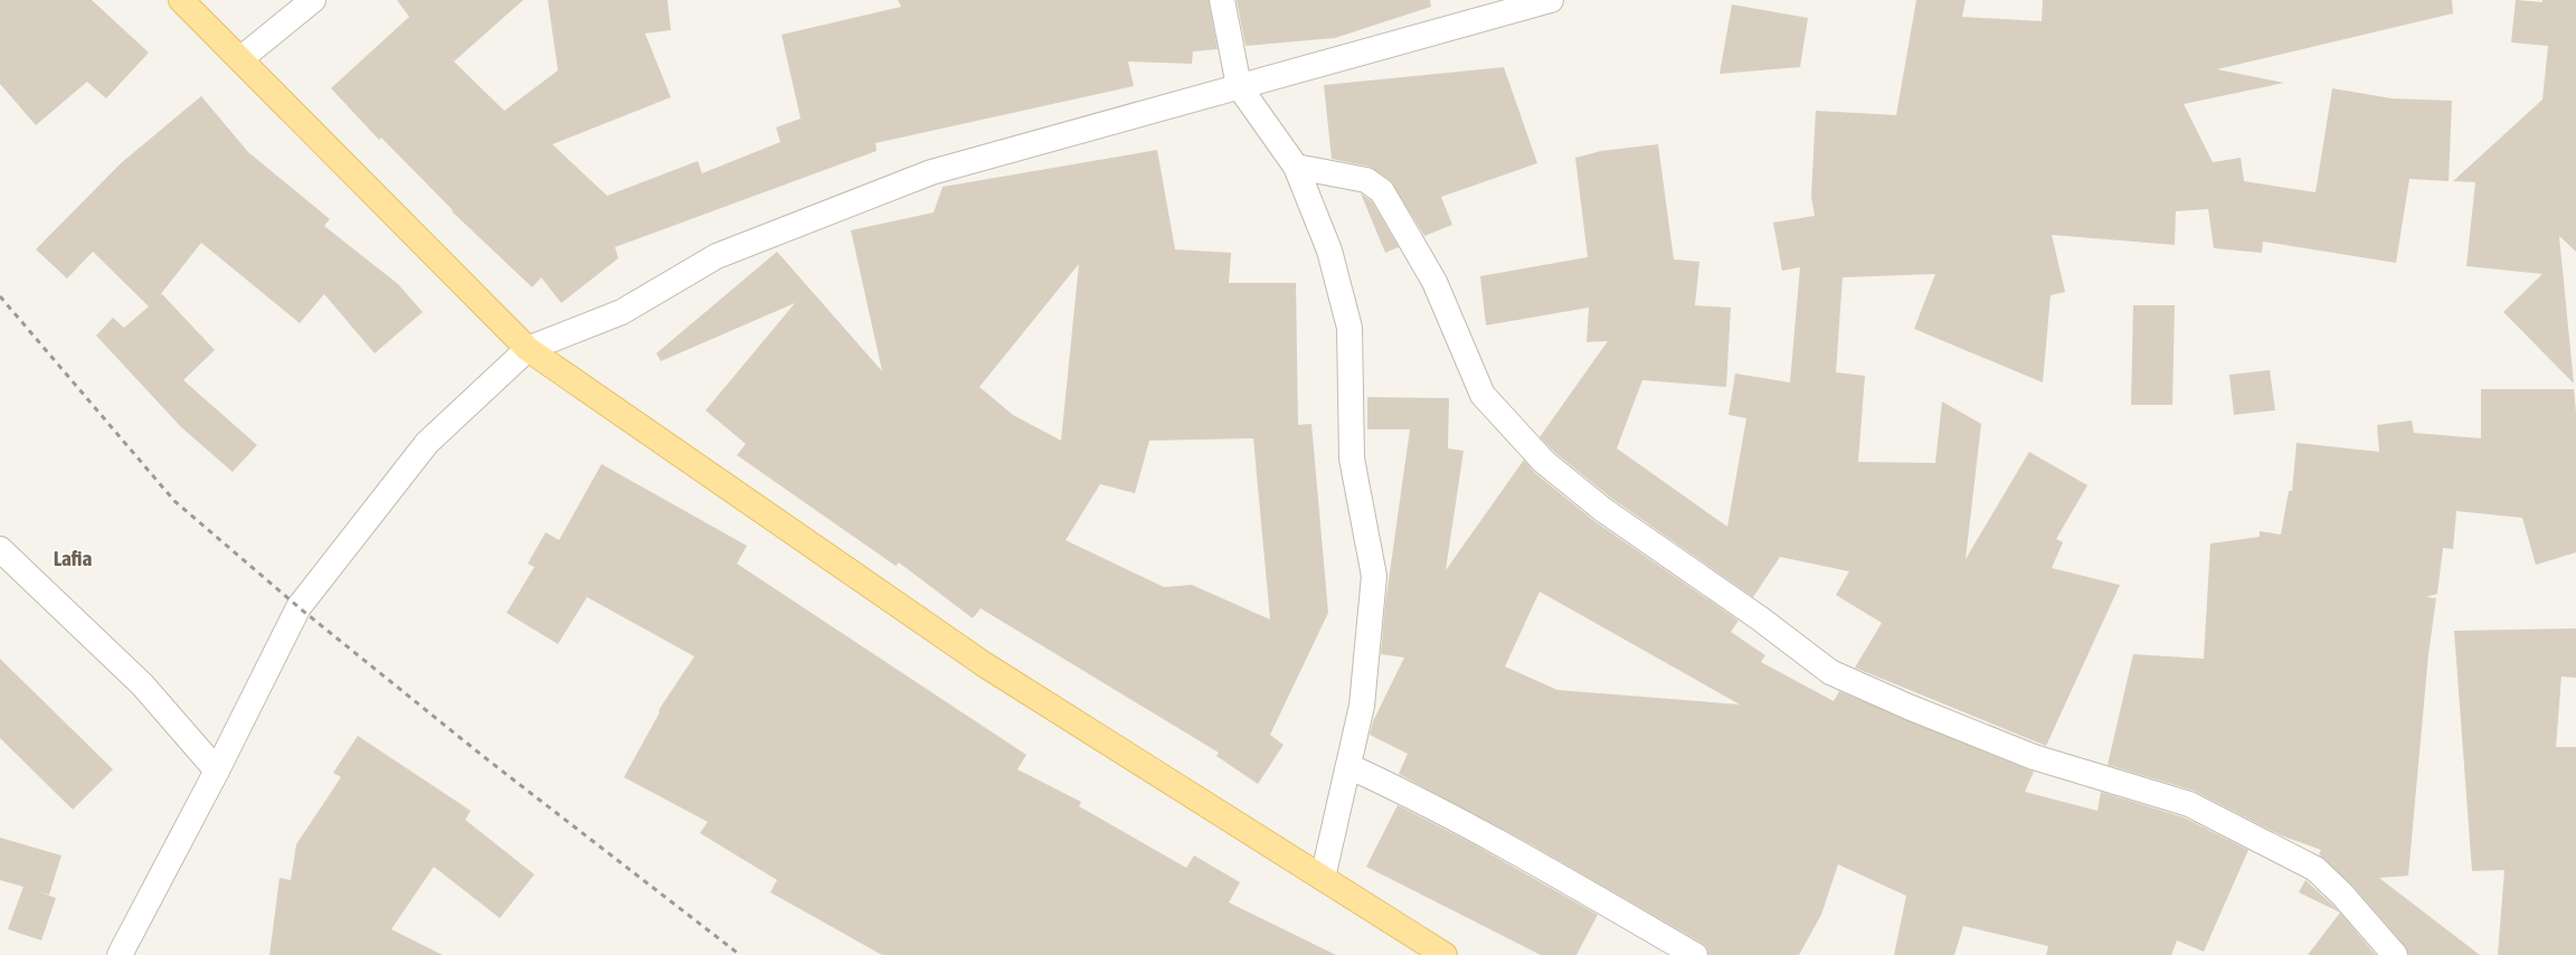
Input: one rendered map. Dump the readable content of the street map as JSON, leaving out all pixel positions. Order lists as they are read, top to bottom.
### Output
{
  "districts": ["Lafia"]
}
